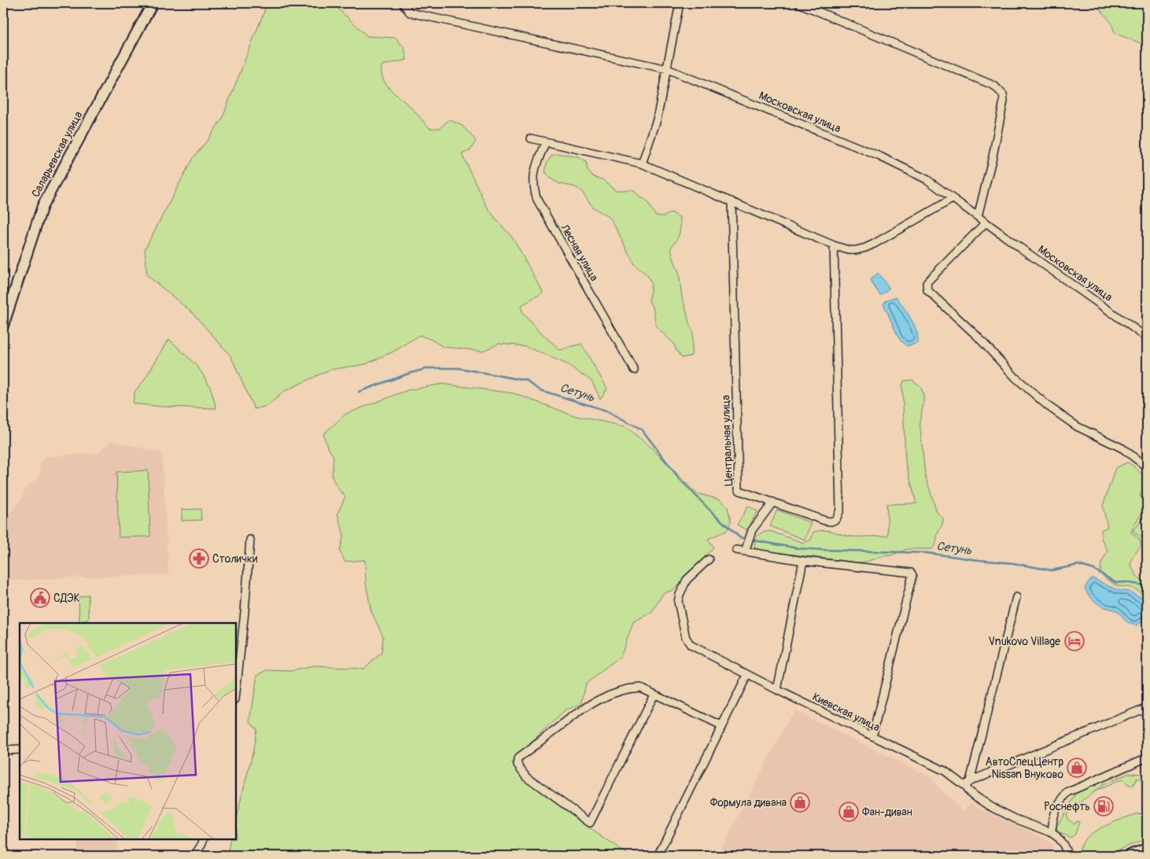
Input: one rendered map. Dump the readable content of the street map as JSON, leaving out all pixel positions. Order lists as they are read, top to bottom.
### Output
{
  "streets": {
    "street": [
      "Московская улица",
      "Саларьевская улица",
      "Лесная улица",
      "Центральная улица",
      "Киевская улица"
    ]
  },
  "water": ["Сетунь"],
  "places": {
    "pharmacy": ["Столички"],
    "public building": ["СДЭК"],
    "hotel": ["Vnukovo Village"],
    "shop": ["АвтоСпецЦентр Nissan Внуково", "Формула дивана", "Фан-диван"],
    "fuel station": ["Роснефть"]
  }
}
